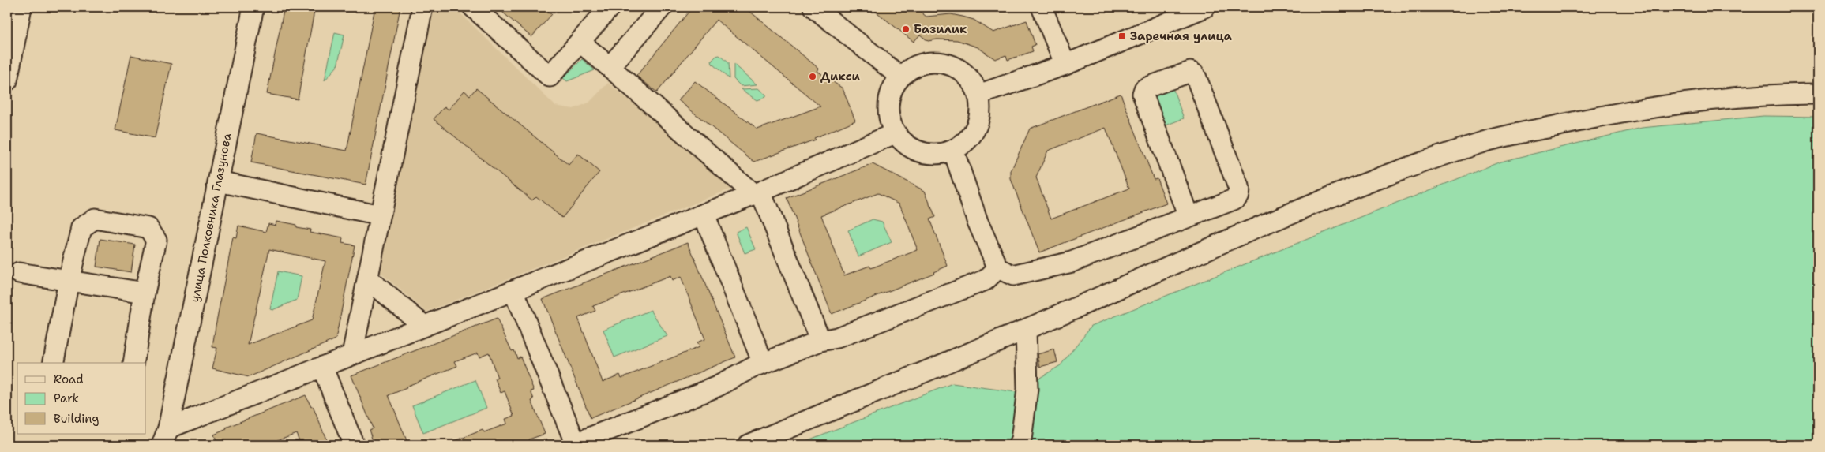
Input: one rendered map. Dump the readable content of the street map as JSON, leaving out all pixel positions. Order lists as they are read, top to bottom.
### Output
{
  "streets": {
    "street": ["улица Полковника Глазунова"]
  },
  "places": {
    "other": ["Базилик", "Дикси"],
    "transit": ["Заречная улица"]
  },
  "legend": ["Road", "Park", "Building"]
}
